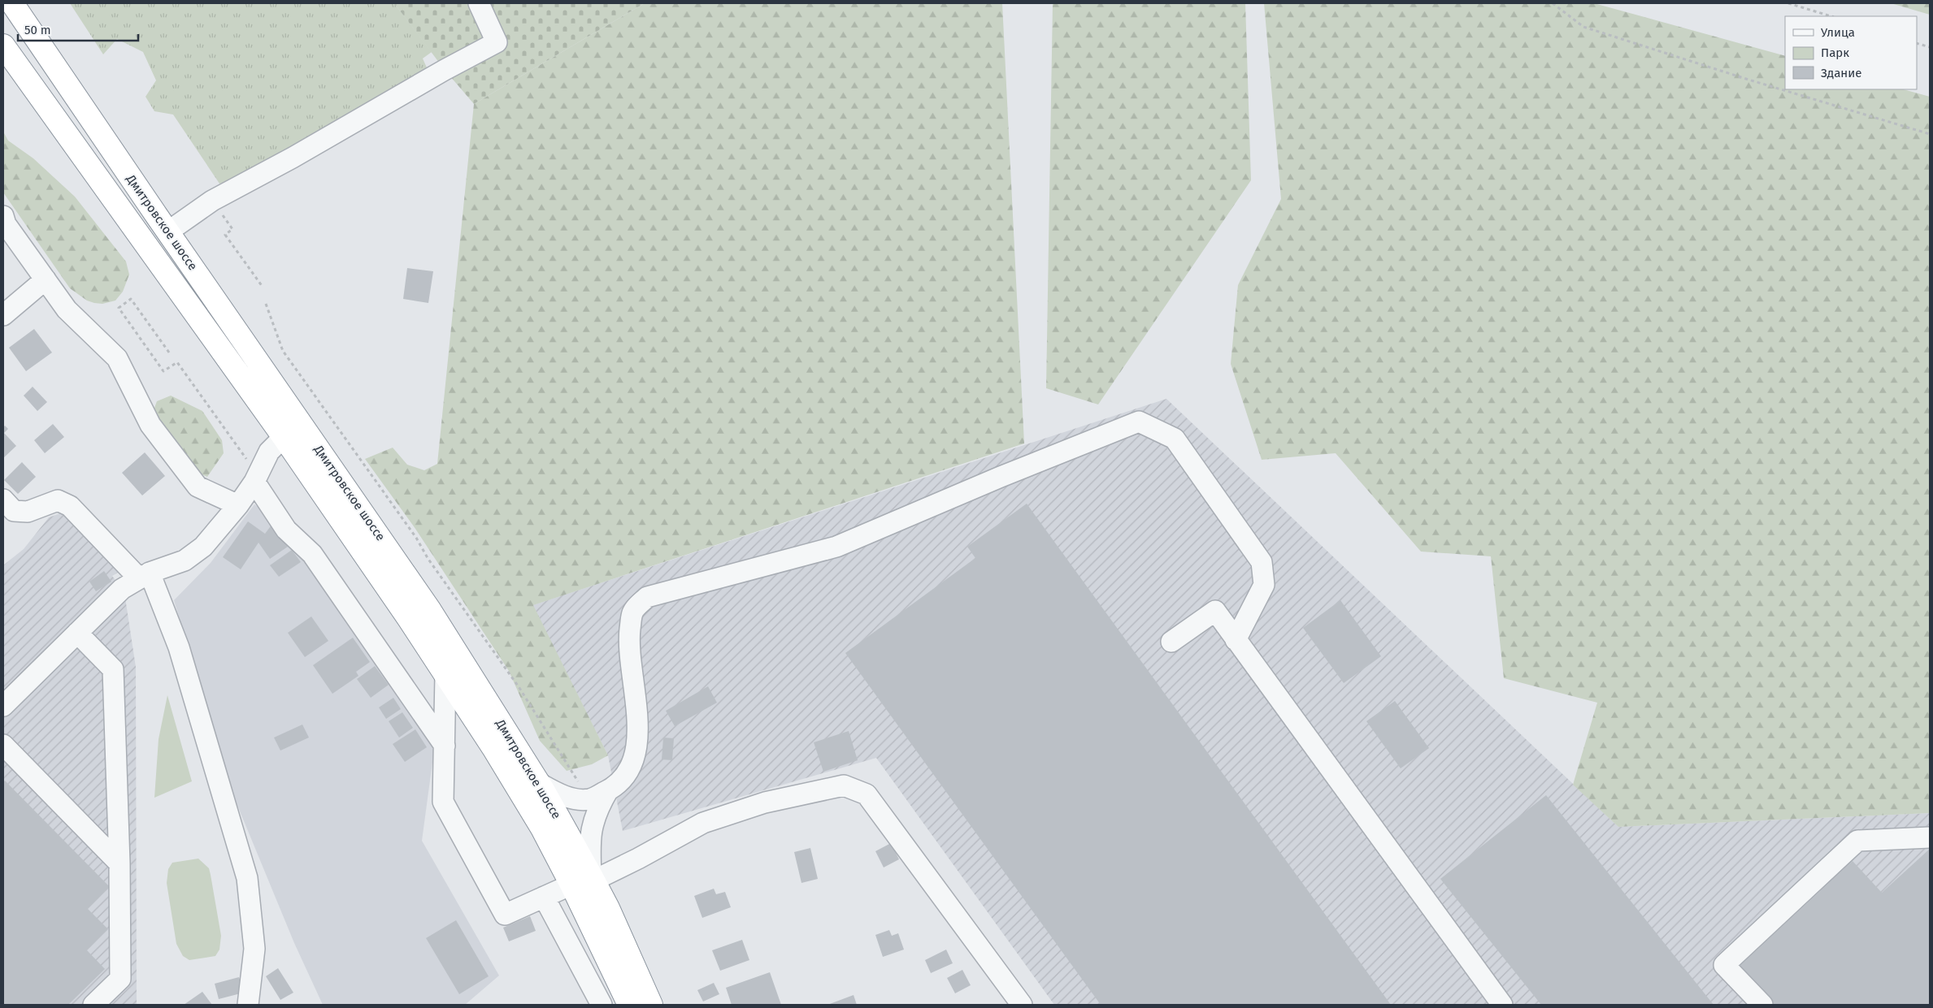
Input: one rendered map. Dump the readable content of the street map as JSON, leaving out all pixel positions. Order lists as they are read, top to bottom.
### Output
{
  "streets": {
    "highway": ["Дмитровское шоссе"]
  },
  "legend": ["Улица", "Парк", "Здание"],
  "scale_bar": "50 m"
}
